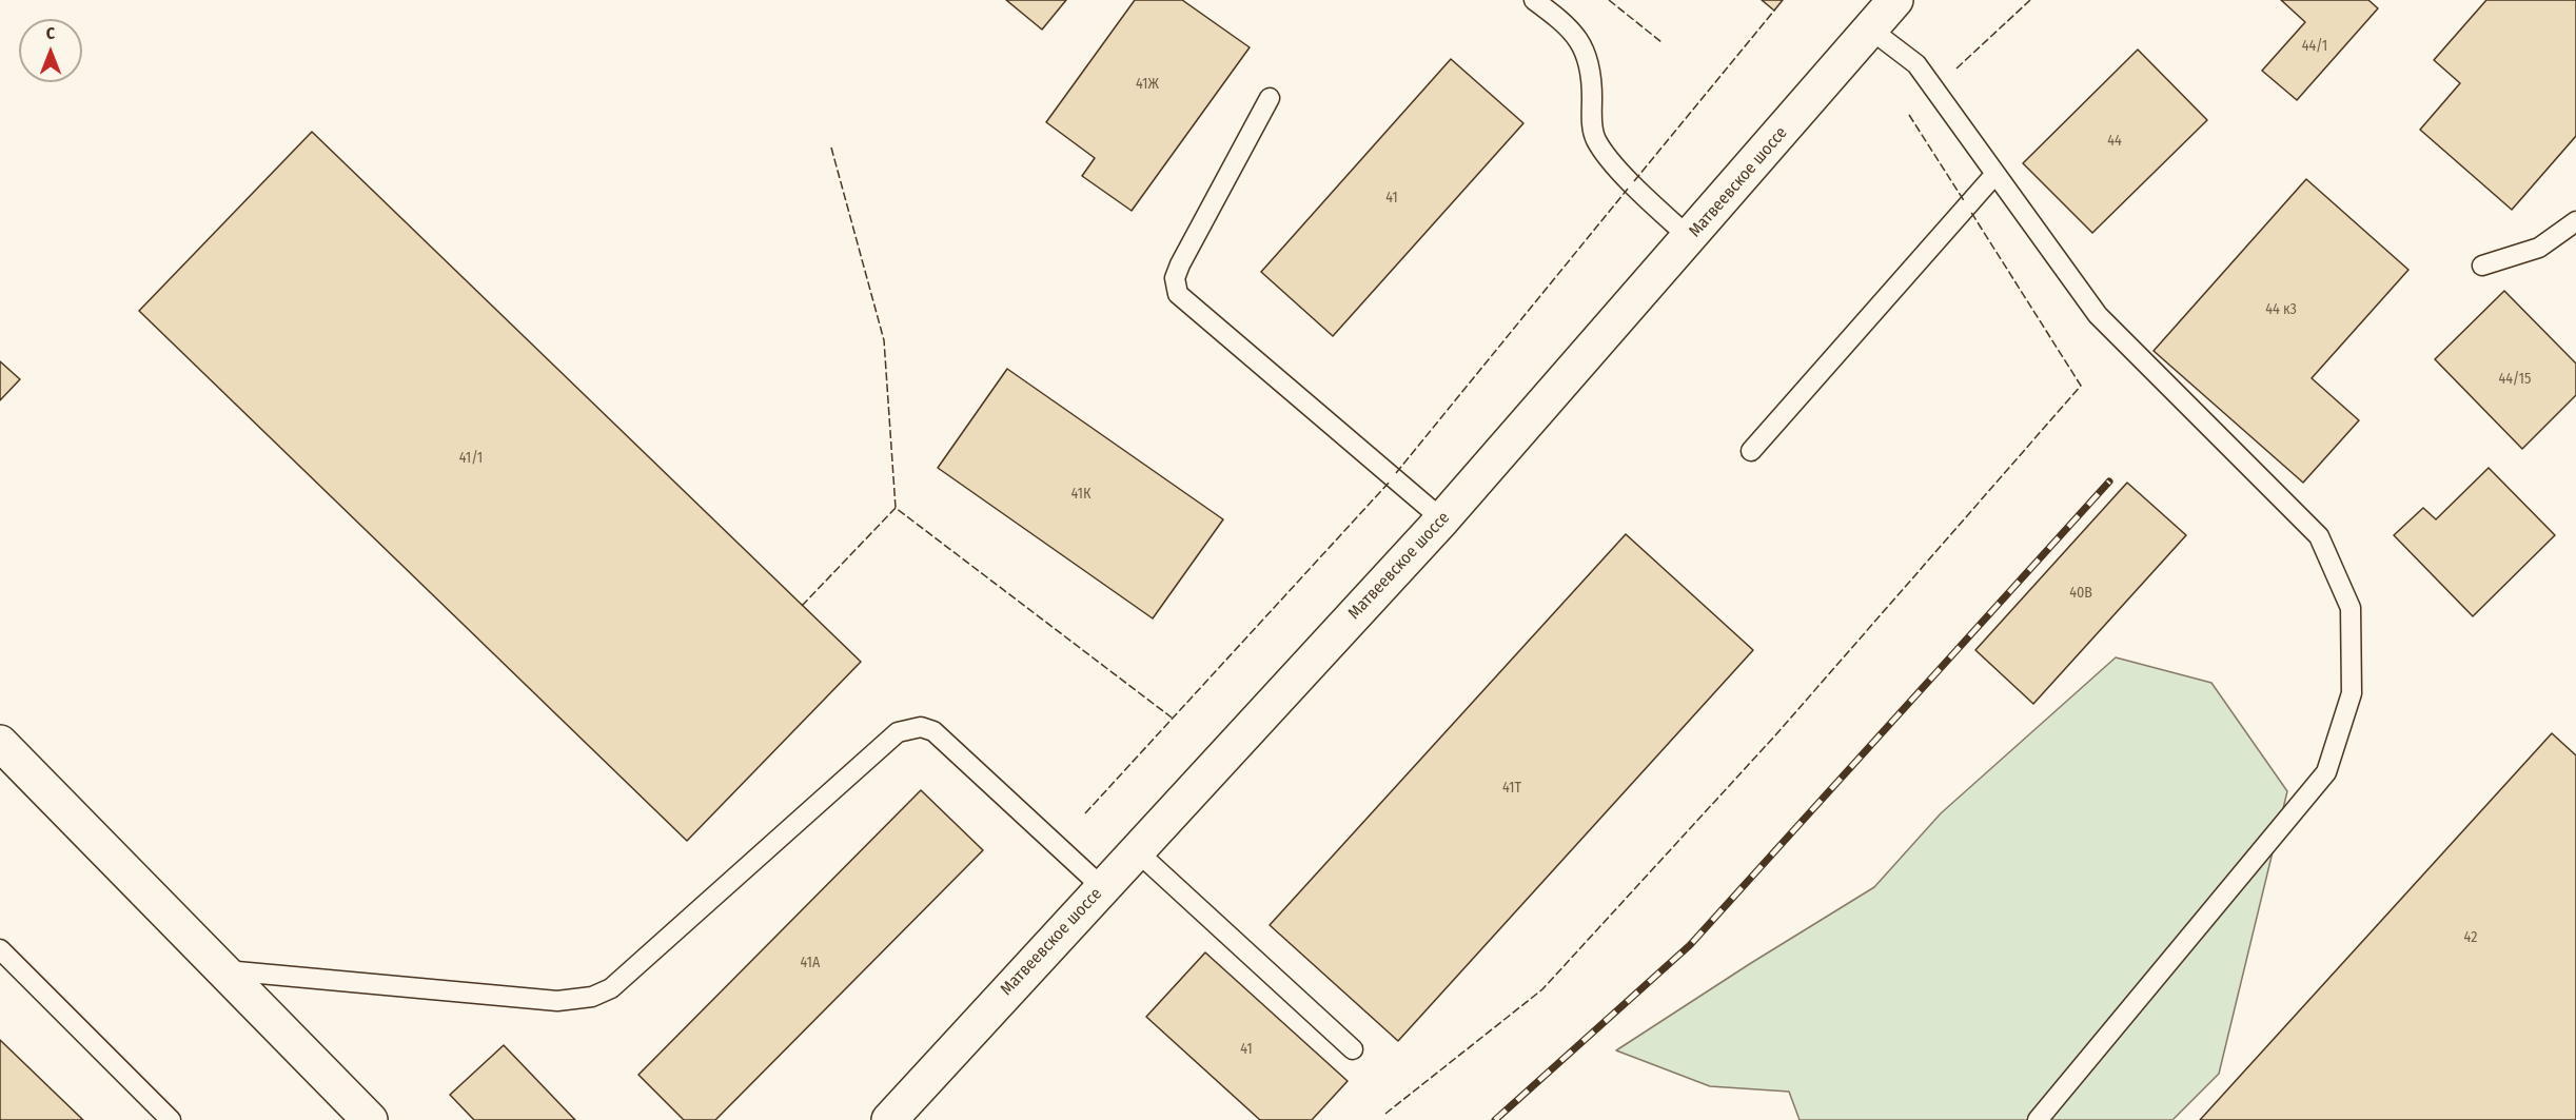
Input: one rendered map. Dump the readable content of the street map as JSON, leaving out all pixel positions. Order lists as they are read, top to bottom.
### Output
{
  "streets": {
    "main road": ["Матвеевское шоссе"]
  },
  "house_numbers": [
    "44/1",
    "41Ж",
    "44",
    "41",
    "44 к3",
    "44/15",
    "41/1",
    "41К",
    "40В",
    "41Т",
    "42",
    "41А",
    "41"
  ],
  "north": "top"
}
